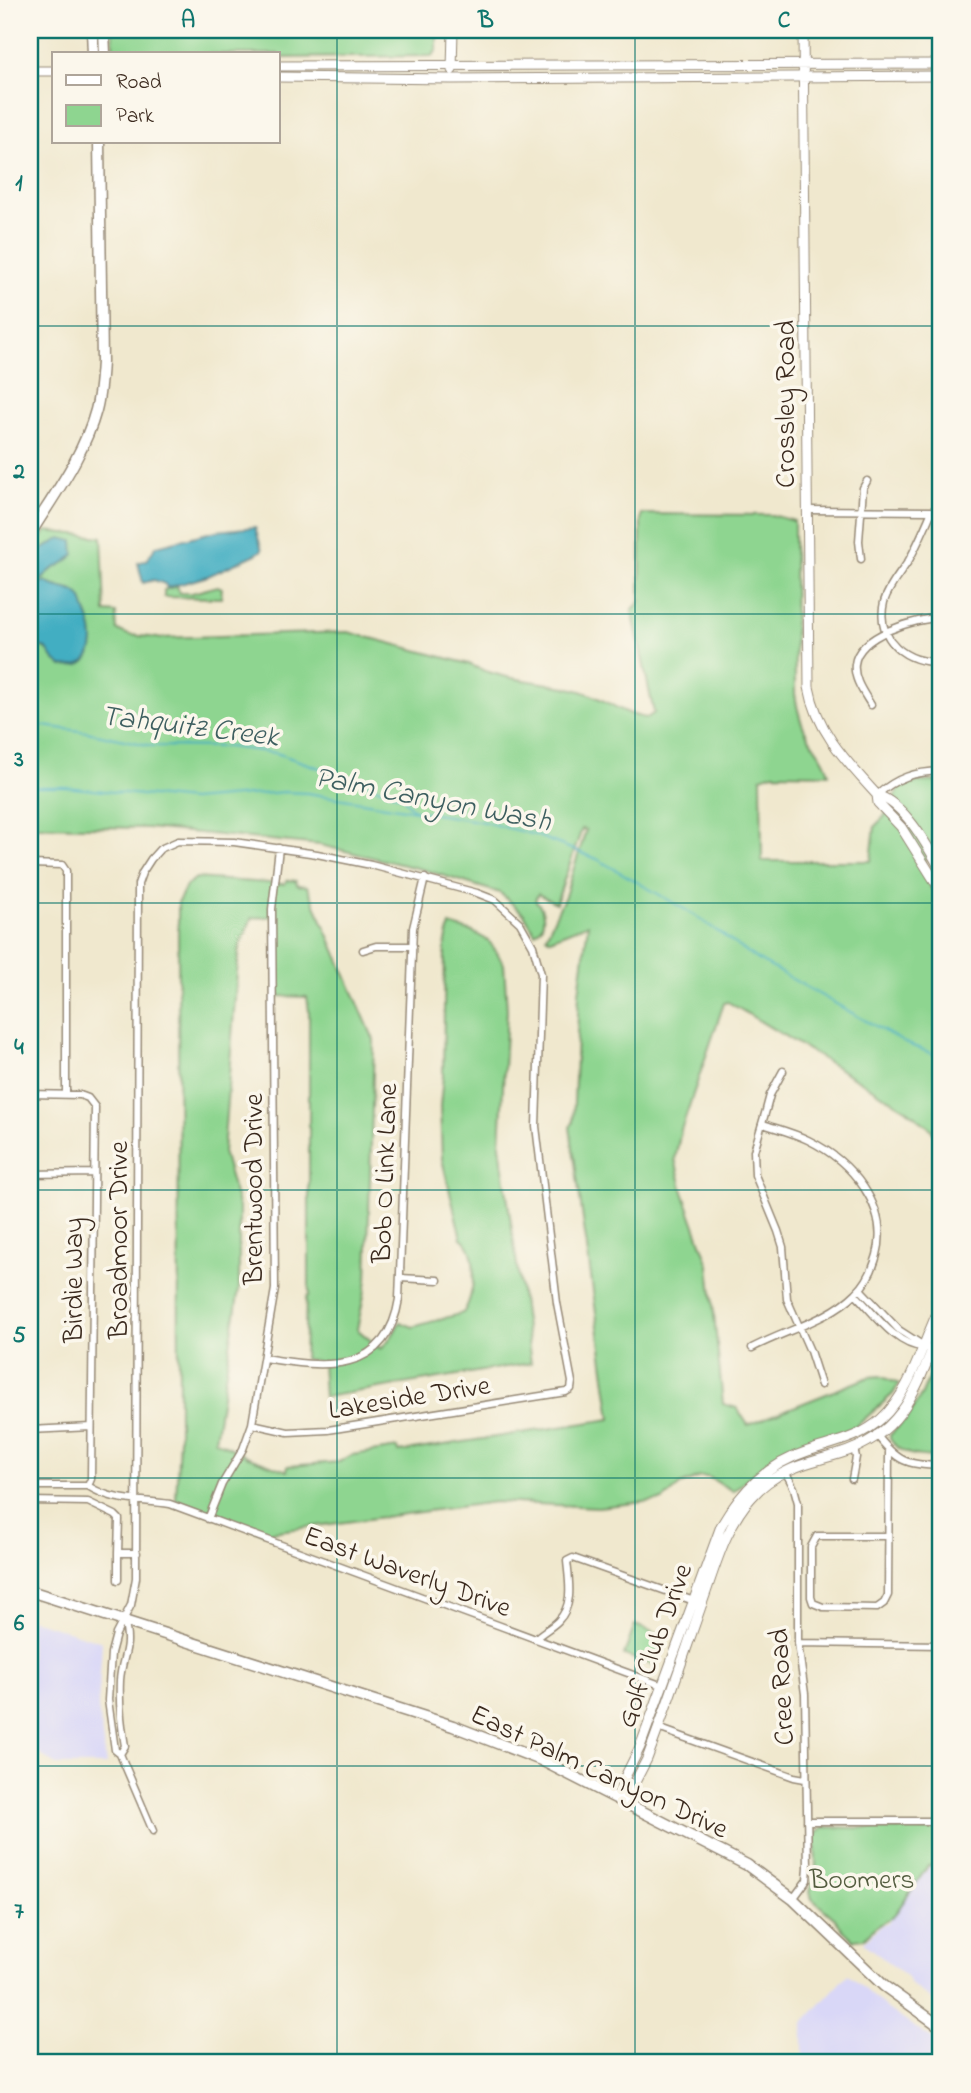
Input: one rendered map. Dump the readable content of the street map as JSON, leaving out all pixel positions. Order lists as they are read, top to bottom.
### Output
{
  "streets": {
    "main road": ["East Palm Canyon Drive"],
    "street": [
      "Crossley Road",
      "Bob O Link Lane",
      "Brentwood Drive",
      "Broadmoor Drive",
      "Birdie Way",
      "Lakeside Drive",
      "East Waverly Drive",
      "Golf Club Drive",
      "Cree Road"
    ]
  },
  "crossings": [
    ["Bob O Link Lane", "Brentwood Drive"],
    ["Bob O Link Lane", "Lakeside Drive"],
    ["Brentwood Drive", "Broadmoor Drive"],
    ["Brentwood Drive", "Lakeside Drive"],
    ["Brentwood Drive", "East Waverly Drive"],
    ["Broadmoor Drive", "East Waverly Drive"],
    ["Broadmoor Drive", "East Palm Canyon Drive"],
    ["Birdie Way", "East Waverly Drive"],
    ["East Waverly Drive", "Golf Club Drive"],
    ["Golf Club Drive", "Cree Road"],
    ["Golf Club Drive", "East Palm Canyon Drive"],
    ["Cree Road", "East Palm Canyon Drive"]
  ],
  "water": ["Tahquitz Creek", "Palm Canyon Wash"],
  "parks": ["Boomers"],
  "legend": ["Road", "Park"],
  "grid": {
    "columns": ["A", "B", "C"],
    "rows": [
      "1",
      "2",
      "3",
      "4",
      "5",
      "6",
      "7"
    ]
  }
}
